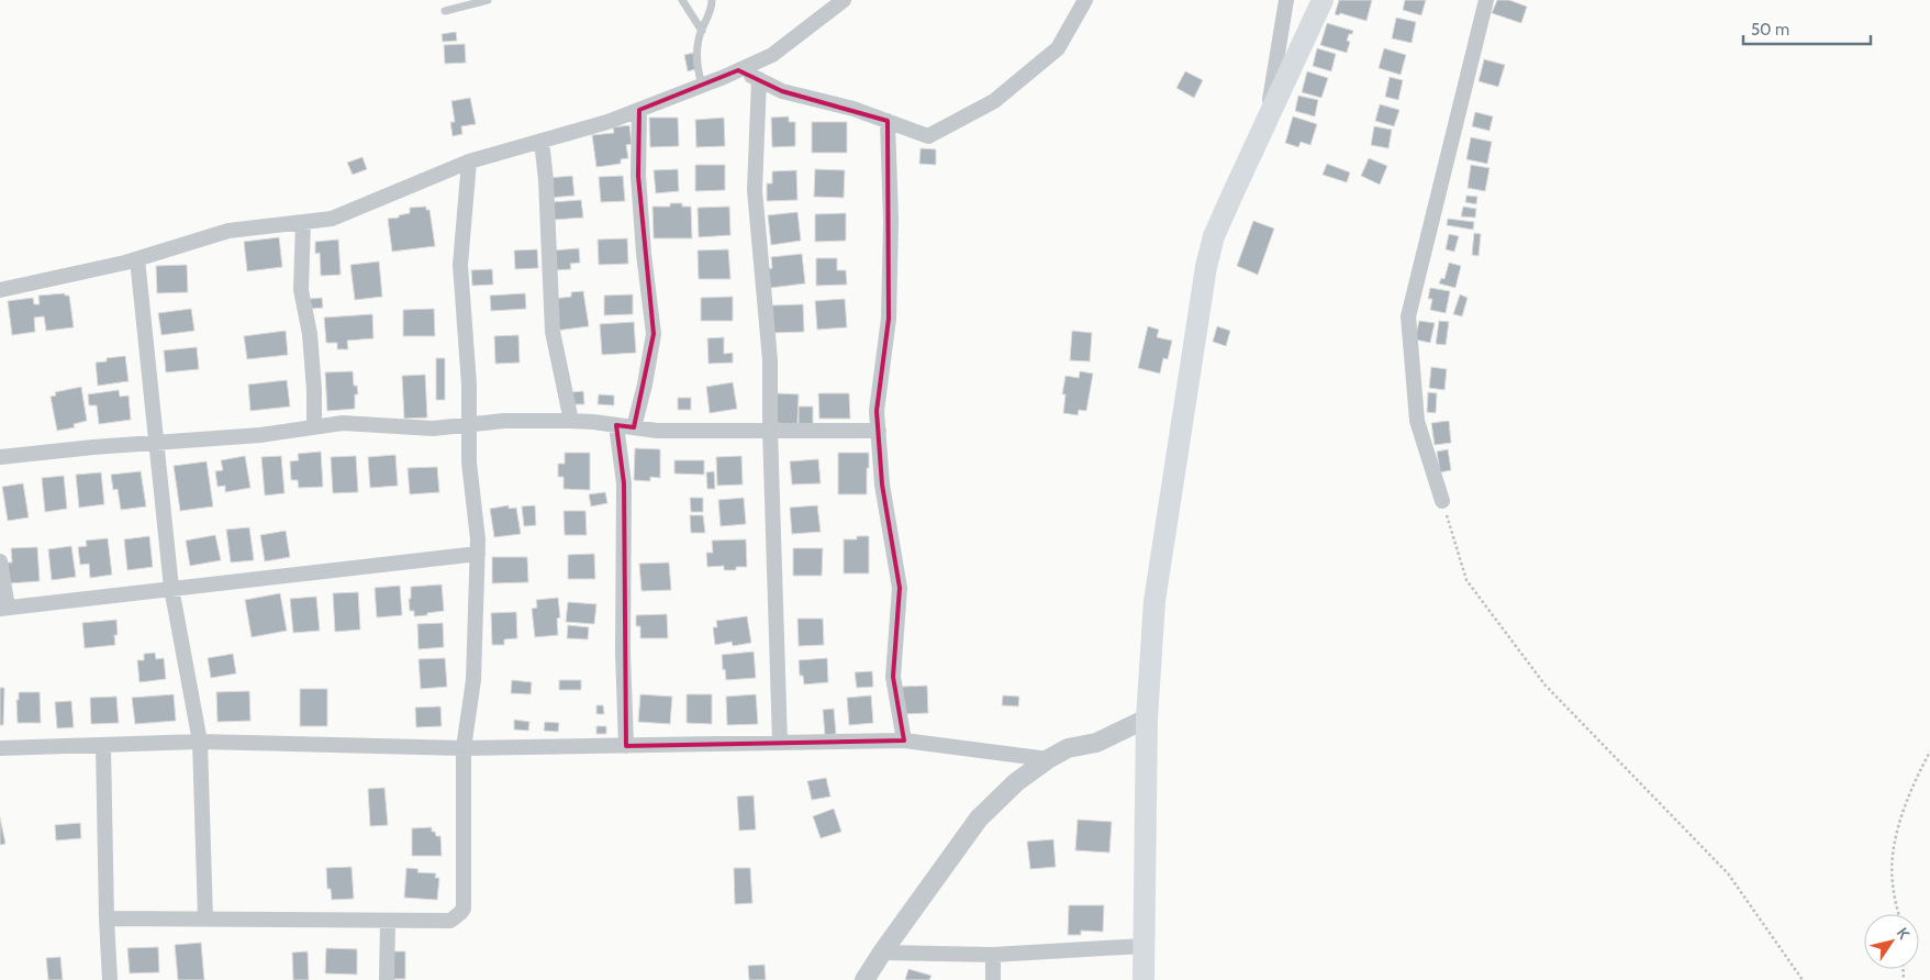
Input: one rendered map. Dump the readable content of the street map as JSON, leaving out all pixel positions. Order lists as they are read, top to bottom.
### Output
{
  "scale_bar": "50 m",
  "north": "top right"
}
